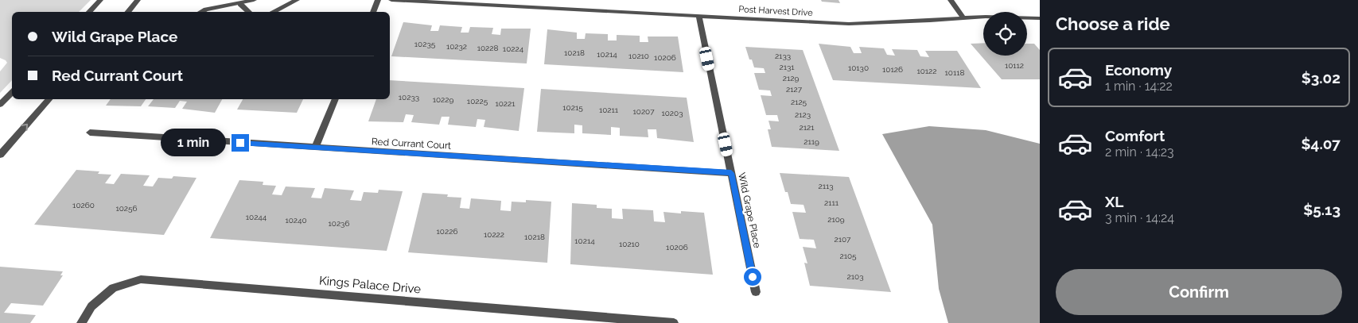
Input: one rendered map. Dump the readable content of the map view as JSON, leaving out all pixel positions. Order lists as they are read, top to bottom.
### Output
{
  "streets": {
    "street": [
      "Post Harvest Drive",
      "Red Currant Court",
      "Wild Grape Place",
      "Kings Palace Drive"
    ]
  },
  "crossings": [
    ["Post Harvest Drive", "Wild Grape Place"],
    ["Red Currant Court", "Wild Grape Place"]
  ],
  "house_numbers": [
    "10235",
    "10232",
    "10228",
    "10224",
    "10218",
    "10214",
    "10210",
    "2133",
    "10206",
    "10112",
    "2131",
    "10130",
    "10126",
    "10122",
    "10118",
    "2129",
    "2127",
    "10233",
    "10229",
    "10225",
    "2125",
    "10221",
    "10215",
    "10211",
    "10207",
    "10203",
    "2123",
    "2121",
    "2119",
    "2113",
    "2111",
    "10260",
    "10256",
    "10244",
    "2109",
    "10240",
    "10236",
    "10226",
    "10222",
    "10218",
    "2107",
    "10214",
    "10210",
    "10206",
    "2105",
    "2103"
  ],
  "page": {
    "heading": "Choose a ride",
    "banner": ["Wild Grape Place", "Red Currant Court"],
    "list": [
      {
        "name": "Economy",
        "note": "1 min · 14:22",
        "value": "$3.02"
      },
      {
        "name": "Comfort",
        "note": "2 min · 14:23",
        "value": "$4.07"
      },
      {
        "name": "XL",
        "note": "3 min · 14:24",
        "value": "$5.13"
      }
    ],
    "bubble": "1 min",
    "buttons": "Confirm"
  }
}
